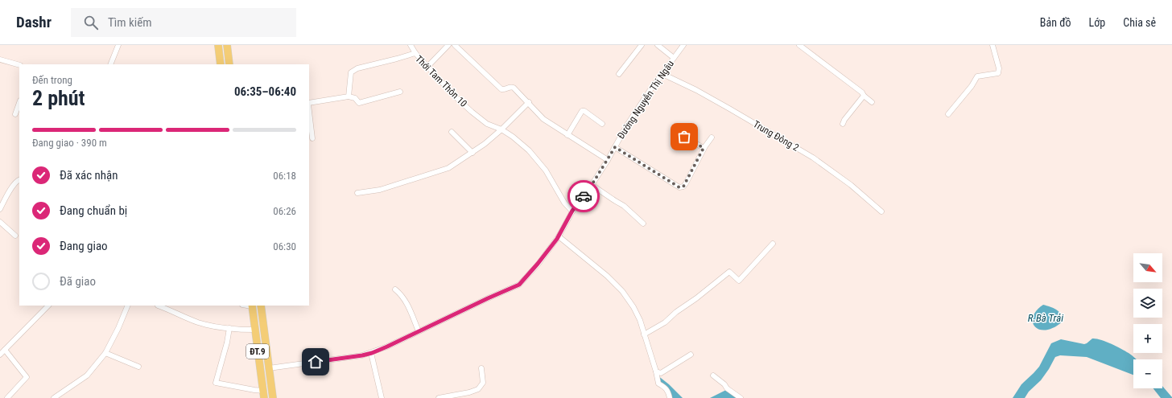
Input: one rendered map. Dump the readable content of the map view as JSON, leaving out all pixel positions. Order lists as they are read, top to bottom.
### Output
{
  "streets": {
    "main road": ["ĐT.9"],
    "street": ["Thới Tam Thôn 10", "Đường Nguyễn Thị Ngâu", "Trung Đông 2"]
  },
  "crossings": [
    ["Thới Tam Thôn 10", "Đường Nguyễn Thị Ngâu"],
    ["Đường Nguyễn Thị Ngâu", "Trung Đông 2"],
    ["Đường Nguyễn Thị Ngâu", "ĐT.9"]
  ],
  "water": ["R.Bà Trải"],
  "north": "bottom right",
  "page": {
    "header": "Dashr",
    "search": "Tìm kiếm",
    "nav": ["Bản đồ", "Lớp", "Chia sẻ"],
    "heading": ["2 phút", "Đến trong", "06:35–06:40"],
    "bar": "Đang giao · 390 m",
    "list": [
      ["Đã xác nhận", "06:18"],
      ["Đang chuẩn bị", "06:26"],
      ["Đang giao", "06:30"],
      "Đã giao"
    ],
    "map_buttons": ["+", "−"]
  }
}
